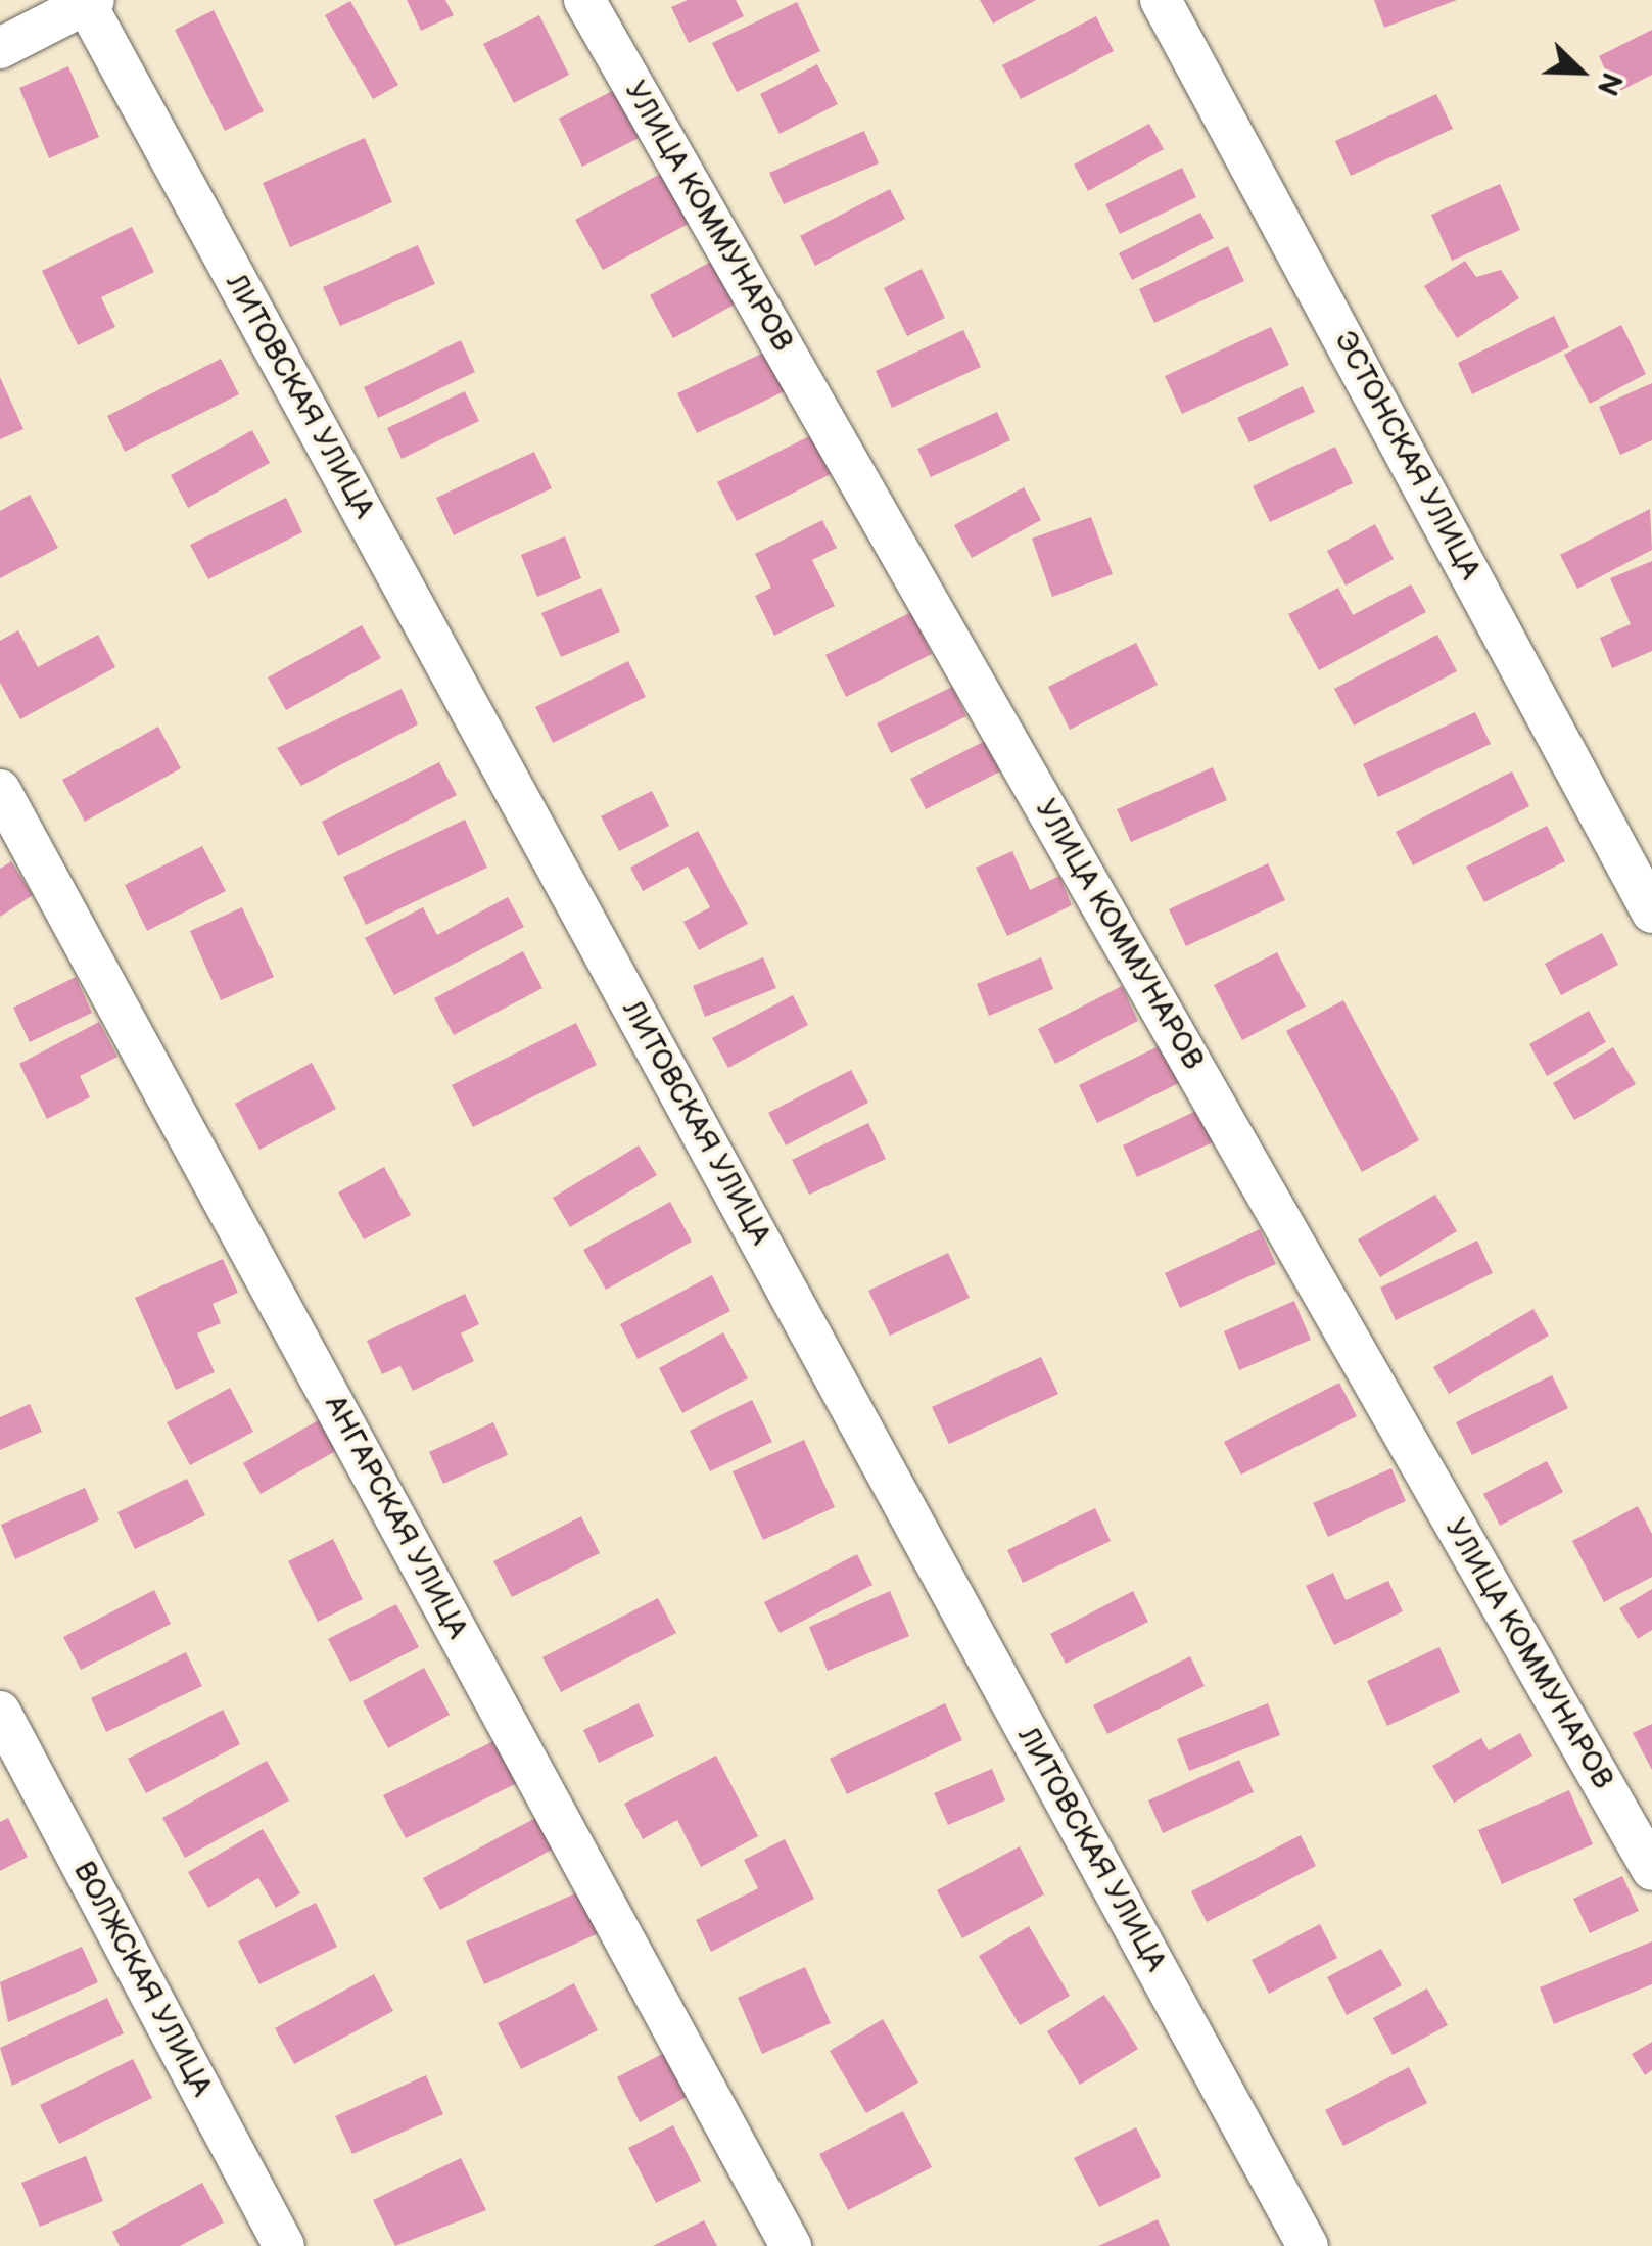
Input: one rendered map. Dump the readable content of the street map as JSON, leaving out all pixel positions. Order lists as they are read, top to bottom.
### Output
{
  "streets": {
    "street": [
      "УЛИЦА КОММУНАРОВ",
      "ЛИТОВСКАЯ УЛИЦА",
      "ЭСТОНСКАЯ УЛИЦА",
      "АНГАРСКАЯ УЛИЦА",
      "ВОЛЖСКАЯ УЛИЦА"
    ]
  },
  "north": "bottom right"
}
